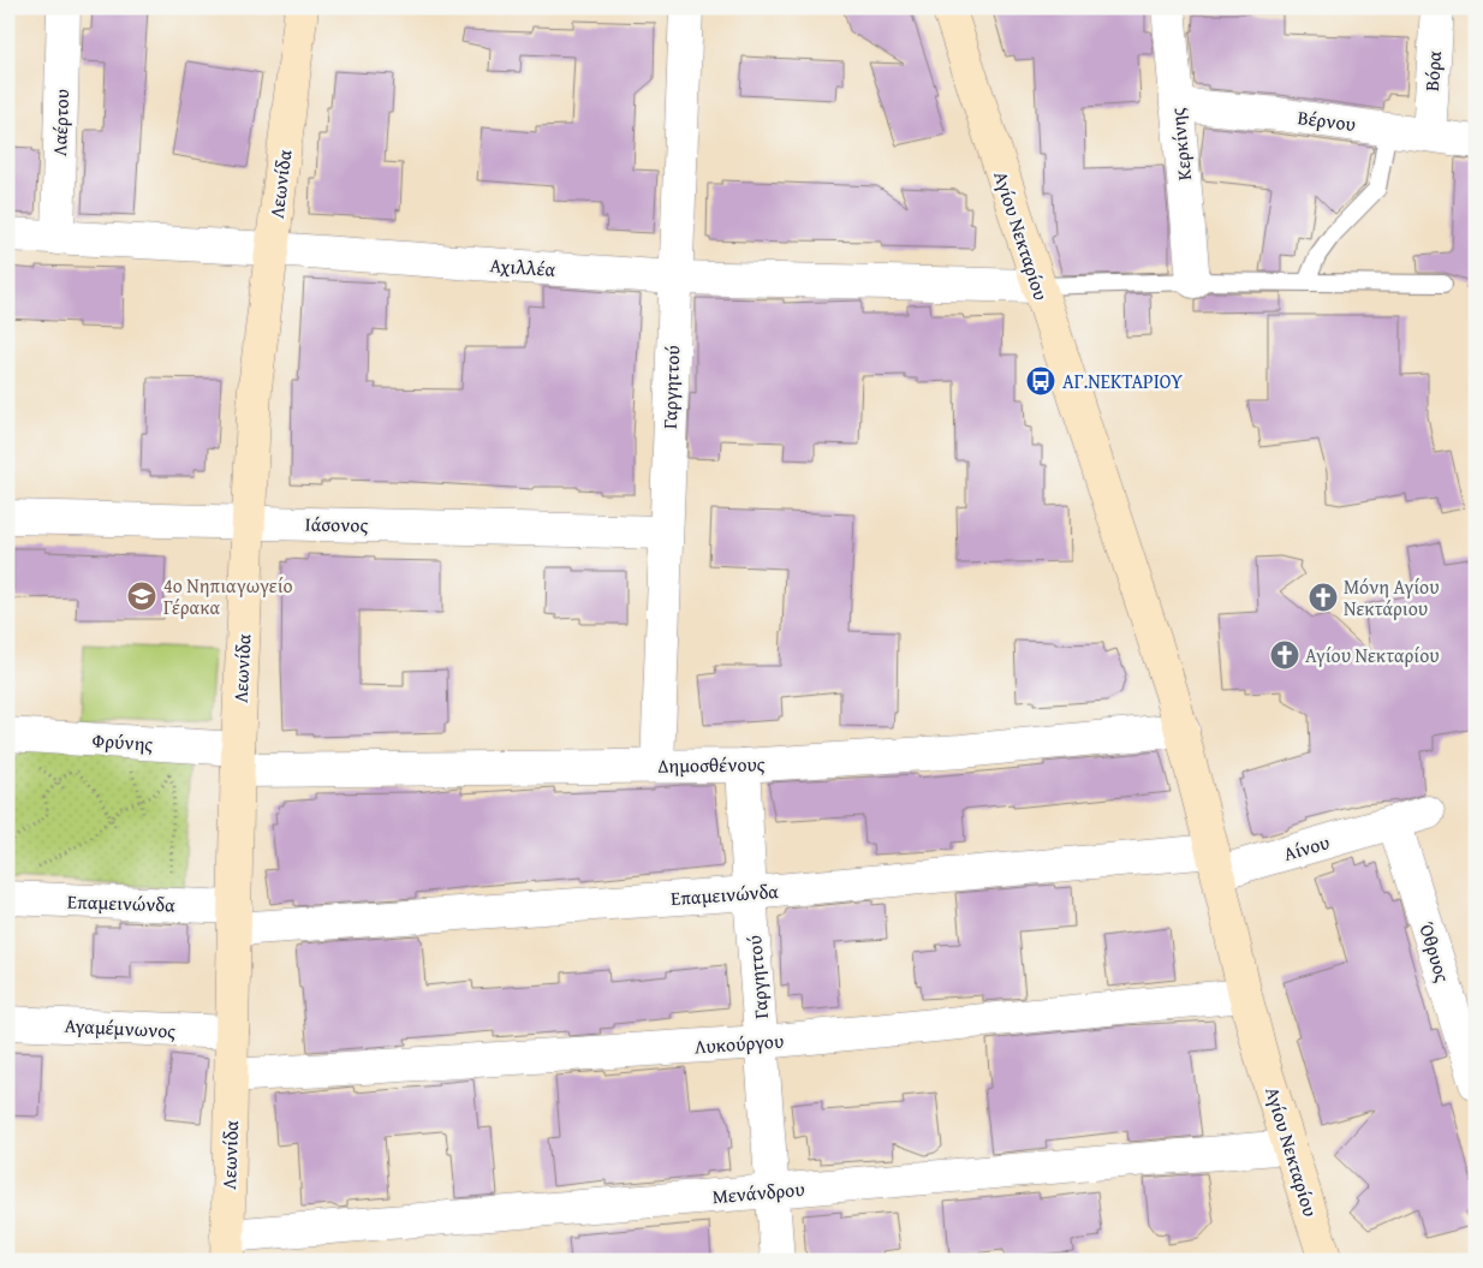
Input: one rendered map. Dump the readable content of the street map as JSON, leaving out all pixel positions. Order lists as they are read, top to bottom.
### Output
{
  "streets": {
    "street": [
      "Βόρα",
      "Βέρνου",
      "Λαέρτου",
      "Κερκίνης",
      "Λεωνίδα",
      "Αγίου Νεκταρίου",
      "Αχιλλέα",
      "Γαργηττού",
      "Ιάσονος",
      "Φρύνης",
      "Δημοσθένους",
      "Αίνου",
      "Επαμεινώνδα",
      "Όθρυος",
      "Αγαμέμνωνος",
      "Λυκούργου",
      "Μενάνδρου"
    ]
  },
  "crossings": [
    ["Βόρα", "Βέρνου"],
    ["Βέρνου", "Κερκίνης"],
    ["Λαέρτου", "Αχιλλέα"],
    ["Λεωνίδα", "Αχιλλέα"],
    ["Λεωνίδα", "Ιάσονος"],
    ["Λεωνίδα", "Φρύνης"],
    ["Λεωνίδα", "Δημοσθένους"],
    ["Λεωνίδα", "Επαμεινώνδα"],
    ["Λεωνίδα", "Αγαμέμνωνος"],
    ["Λεωνίδα", "Λυκούργου"],
    ["Λεωνίδα", "Μενάνδρου"],
    ["Αγίου Νεκταρίου", "Αχιλλέα"],
    ["Αγίου Νεκταρίου", "Δημοσθένους"],
    ["Αγίου Νεκταρίου", "Αίνου"],
    ["Αγίου Νεκταρίου", "Επαμεινώνδα"],
    ["Αγίου Νεκταρίου", "Λυκούργου"],
    ["Αγίου Νεκταρίου", "Μενάνδρου"],
    ["Αχιλλέα", "Γαργηττού"],
    ["Γαργηττού", "Ιάσονος"],
    ["Γαργηττού", "Δημοσθένους"],
    ["Γαργηττού", "Επαμεινώνδα"],
    ["Γαργηττού", "Λυκούργου"],
    ["Γαργηττού", "Μενάνδρου"],
    ["Φρύνης", "Δημοσθένους"],
    ["Αίνου", "Επαμεινώνδα"],
    ["Αίνου", "Όθρυος"]
  ],
  "places": {
    "bus stop": ["ΑΓ.ΝΕΚΤΑΡΙΟΥ"],
    "school or university": ["4ο Νηπιαγωγείο Γέρακα"],
    "church": ["Μόνη Αγίου Νεκτάριου", "Αγίου Νεκταρίου"]
  }
}
